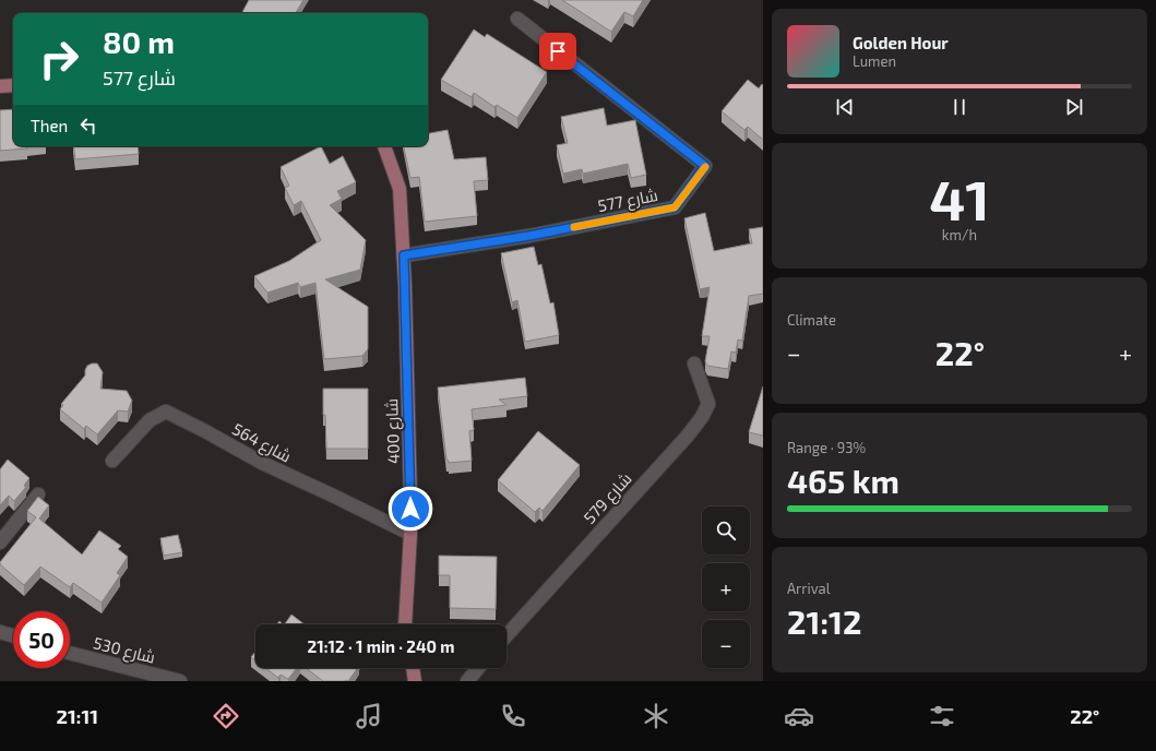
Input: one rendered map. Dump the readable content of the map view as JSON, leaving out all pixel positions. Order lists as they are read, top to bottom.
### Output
{
  "streets": {
    "main road": ["شارع 400"],
    "street": [
      "شارع 577",
      "شارع 564",
      "شارع 579",
      "شارع 530"
    ]
  },
  "crossings": [
    ["شارع 577", "شارع 400"],
    ["شارع 400", "شارع 564"]
  ],
  "page": {
    "turn": ["80 m", "شارع 577"],
    "song": ["Golden Hour", "Lumen"],
    "then": "Then",
    "tile": [
      ["41", "km/h"],
      "Climate",
      ["Range · 93%", "465 km"],
      ["Arrival", "21:12"]
    ],
    "heat": ["−", "22°", "+"],
    "map_buttons": ["+", "−"],
    "limit": "50",
    "trip": "21:12 · 1 min · 240 m",
    "tabs": ["21:11", "22°"]
  }
}
